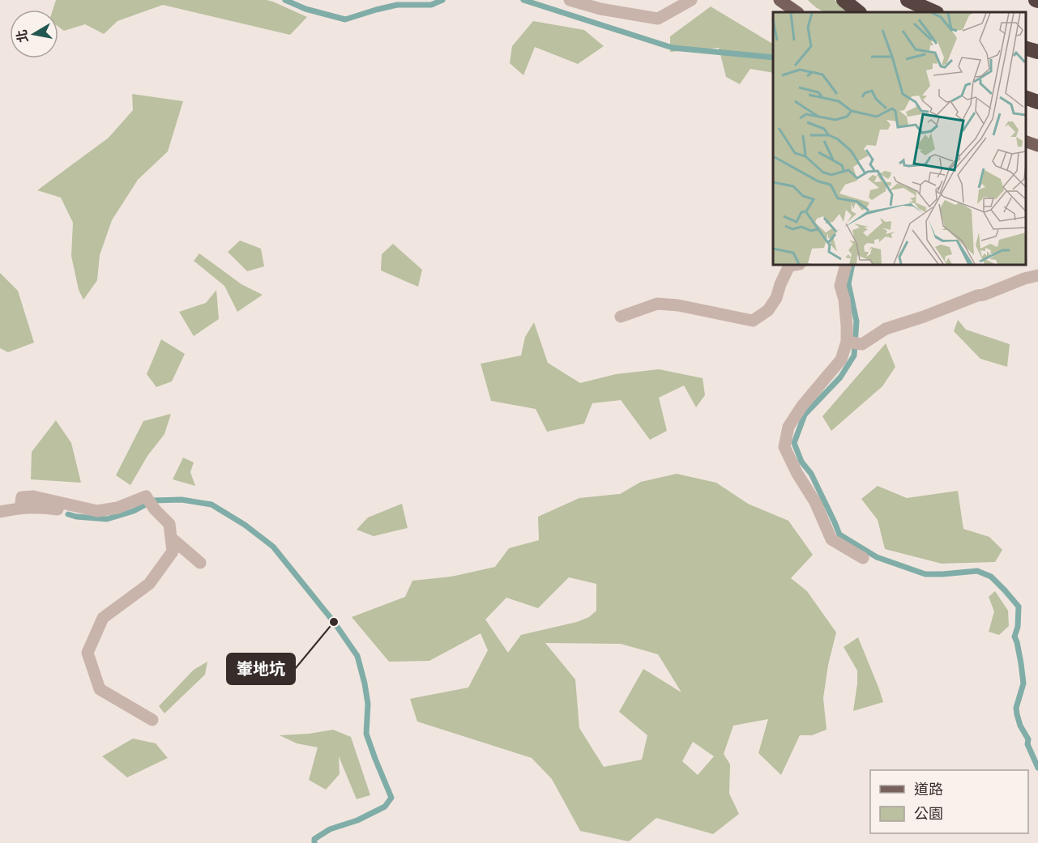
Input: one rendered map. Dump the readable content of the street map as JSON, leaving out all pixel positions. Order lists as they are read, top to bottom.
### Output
{
  "places": ["輋地坑"],
  "legend": ["道路", "公園"],
  "north": "left"
}
